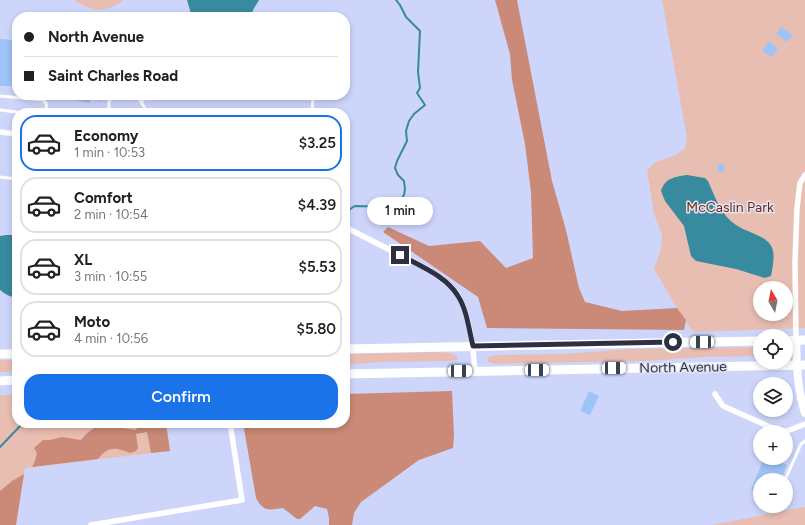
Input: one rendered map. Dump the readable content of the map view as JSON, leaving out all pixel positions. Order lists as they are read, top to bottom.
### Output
{
  "streets": {
    "main road": ["North Avenue"]
  },
  "parks": ["McCaslin Park"],
  "north": "top",
  "page": {
    "banner": ["North Avenue", "Saint Charles Road"],
    "list": [
      {
        "name": "Economy",
        "note": "1 min · 10:53",
        "value": "$3.25"
      },
      {
        "name": "Comfort",
        "note": "2 min · 10:54",
        "value": "$4.39"
      },
      {
        "name": "XL",
        "note": "3 min · 10:55",
        "value": "$5.53"
      },
      {
        "name": "Moto",
        "note": "4 min · 10:56",
        "value": "$5.80"
      }
    ],
    "bubble": "1 min",
    "map_buttons": ["+", "−"],
    "buttons": "Confirm"
  }
}
